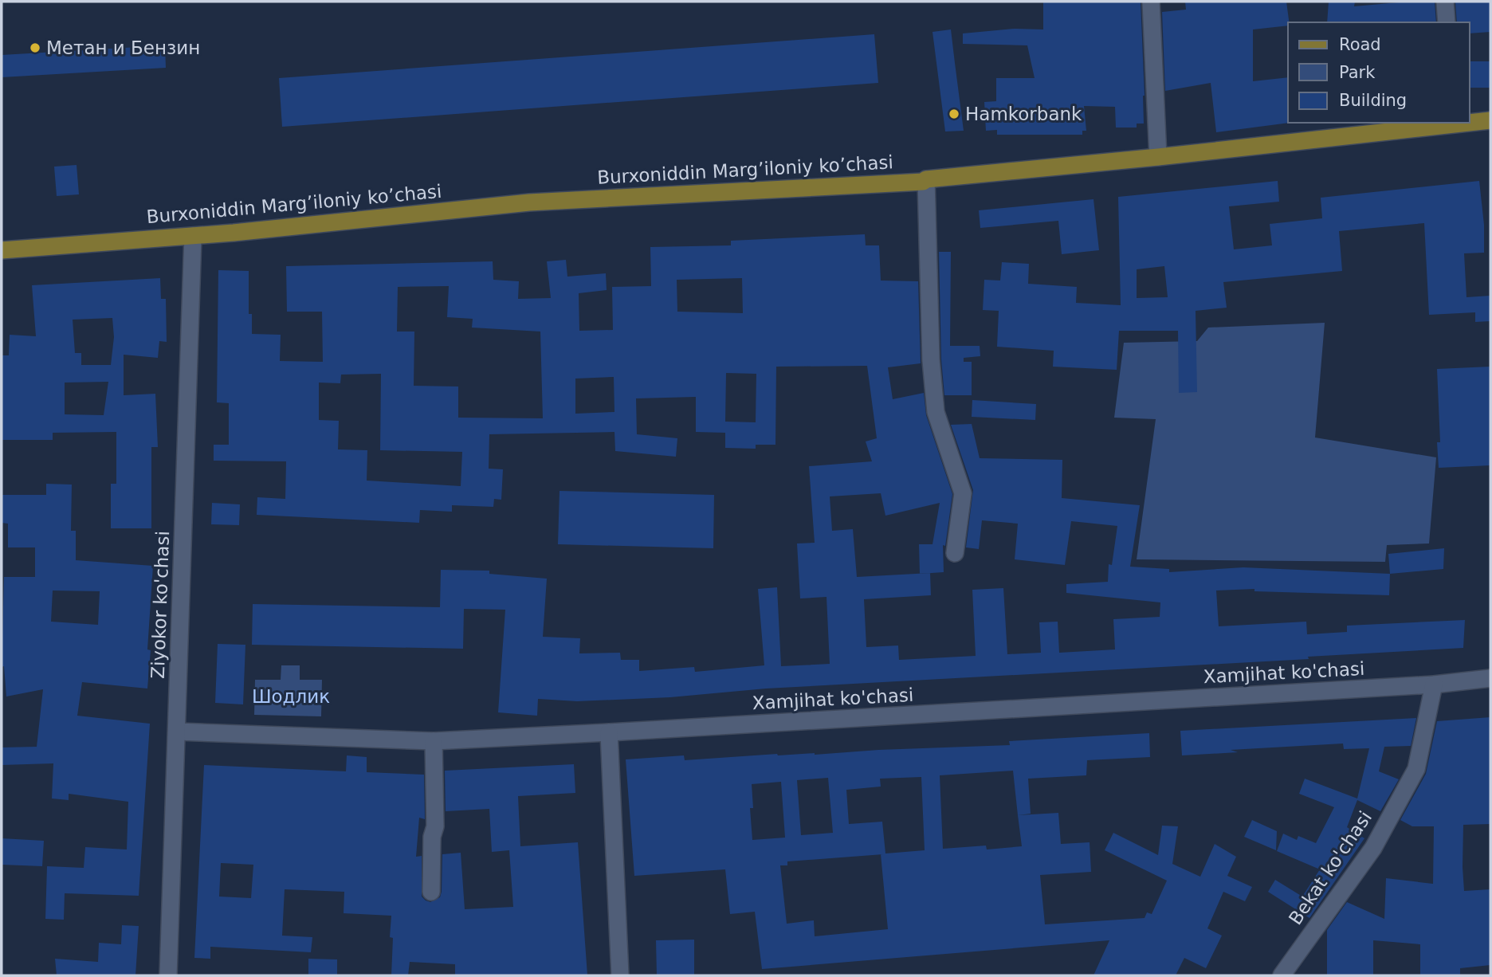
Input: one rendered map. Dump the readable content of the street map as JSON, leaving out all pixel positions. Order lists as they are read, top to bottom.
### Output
{
  "streets": {
    "main road": ["Burxoniddin Marg’iloniy ko’chasi"],
    "street": ["Ziyokor ko'chasi", "Xamjihat ko'chasi", "Bekat ko'chasi"]
  },
  "crossings": [
    ["Burxoniddin Marg’iloniy ko’chasi", "Ziyokor ko'chasi"],
    ["Ziyokor ko'chasi", "Xamjihat ko'chasi"],
    ["Xamjihat ko'chasi", "Bekat ko'chasi"]
  ],
  "parks": ["Шодлик"],
  "places": ["Метан и Бензин", "Hamkorbank"],
  "legend": ["Road", "Park", "Building"]
}
